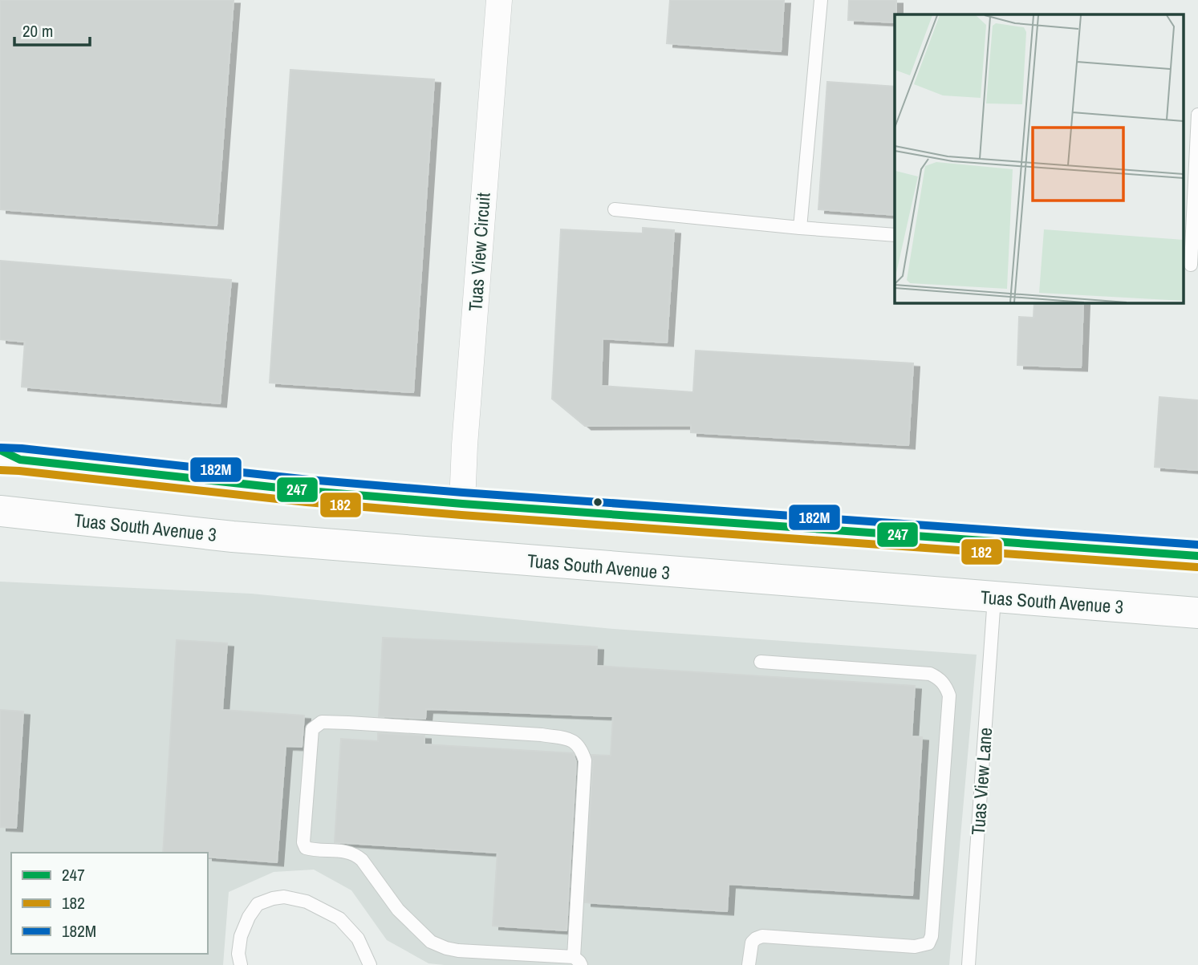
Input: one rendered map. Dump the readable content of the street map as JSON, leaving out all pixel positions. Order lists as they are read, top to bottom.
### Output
{
  "streets": {
    "street": ["Tuas View Circuit", "Tuas South Avenue 3"],
    "lane": ["Tuas View Lane"]
  },
  "crossings": [
    ["Tuas South Avenue 3", "Tuas View Lane"]
  ],
  "lines": ["transit line 182M", "transit line 247", "transit line 182"],
  "legend": ["247", "182", "182M"],
  "scale_bar": "20 m"
}
